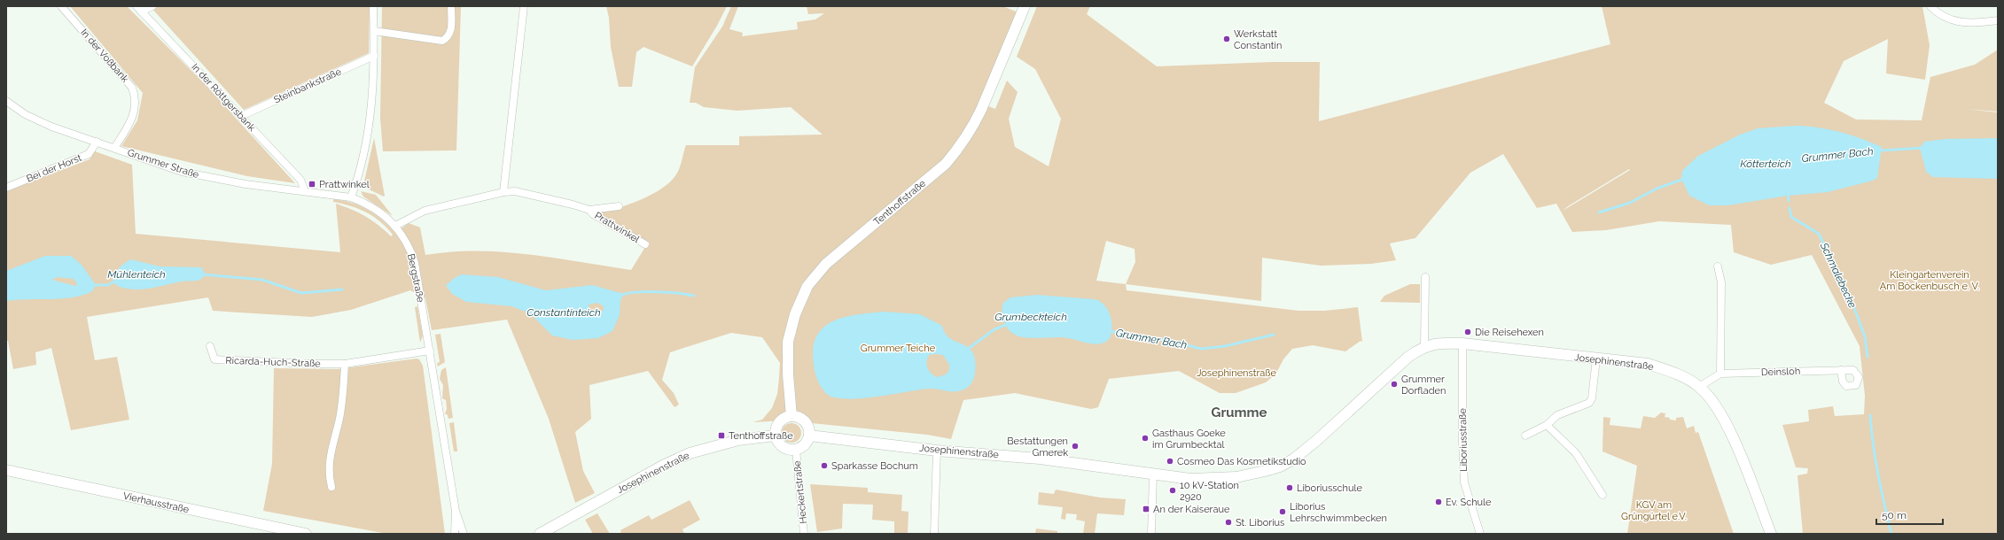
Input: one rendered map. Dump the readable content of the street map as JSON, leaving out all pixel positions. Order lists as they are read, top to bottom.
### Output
{
  "streets": {
    "street": [
      "In der Voßbank",
      "Steinbankstraße",
      "In der Röttgersbank",
      "Grummer Straße",
      "Bei der Horst",
      "Tenthoffstraße",
      "Prattwinkel",
      "Bergstraße",
      "Ricarda-Huch-Straße",
      "Josephinenstraße",
      "Deinsloh",
      "Liboriusstraße",
      "Heckertstraße",
      "Vierhausstraße"
    ]
  },
  "crossings": [
    ["In der Voßbank", "Grummer Straße"],
    ["Steinbankstraße", "In der Röttgersbank"],
    ["In der Röttgersbank", "Grummer Straße"],
    ["Grummer Straße", "Bei der Horst"],
    ["Grummer Straße", "Bergstraße"],
    ["Tenthoffstraße", "Josephinenstraße"],
    ["Tenthoffstraße", "Heckertstraße"],
    ["Prattwinkel", "Bergstraße"],
    ["Bergstraße", "Ricarda-Huch-Straße"],
    ["Josephinenstraße", "Liboriusstraße"],
    ["Josephinenstraße", "Heckertstraße"]
  ],
  "districts": ["Grumme"],
  "water": [
    "Grummer Bach",
    "Kötterteich",
    "Mühlenteich",
    "Schmalebecke",
    "Constantinteich",
    "Grumbeckteich"
  ],
  "parks": [
    "Kleingartenverein Am Böckenbusch e. V.",
    "Grummer Teiche",
    "Josephinenstraße",
    "KGV am Grüngürtel e.V."
  ],
  "places": {
    "other": [
      "Werkstatt Constantin",
      "Die Reisehexen",
      "Grummer Dorfladen",
      "Gasthaus Goeke im Grumbecktal",
      "Bestattungen Gmerek",
      "Cosmeo Das Kosmetikstudio",
      "Sparkasse Bochum",
      "Liboriusschule",
      "10 kV-Station 2920",
      "Ev. Schule",
      "Liborius Lehrschwimmbecken",
      "St. Liborius"
    ],
    "transit": ["Prattwinkel", "Tenthoffstraße", "An der Kaiseraue"]
  },
  "scale_bar": "50 m"
}
